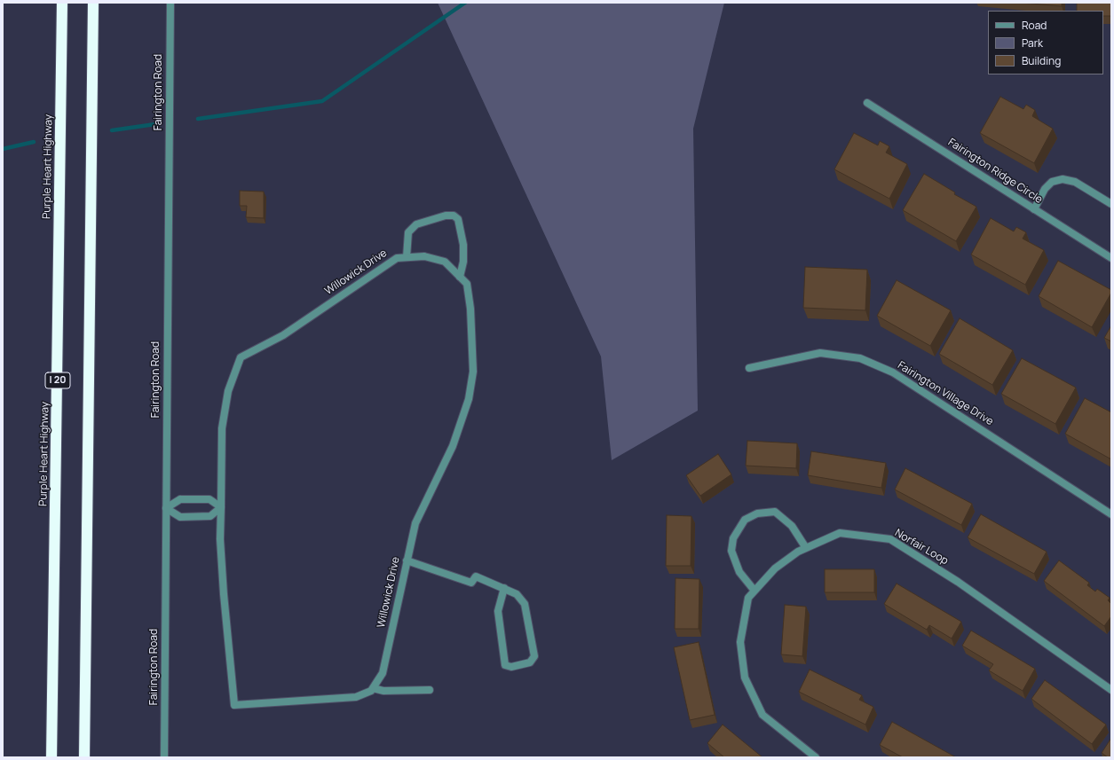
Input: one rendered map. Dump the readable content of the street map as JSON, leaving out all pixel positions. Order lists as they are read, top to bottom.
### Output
{
  "streets": {
    "highway": ["Purple Heart Highway", "I 20"],
    "street": [
      "Fairington Road",
      "Fairington Ridge Circle",
      "Willowick Drive",
      "Fairington Village Drive",
      "Norfair Loop"
    ]
  },
  "legend": ["Road", "Park", "Building"]
}
